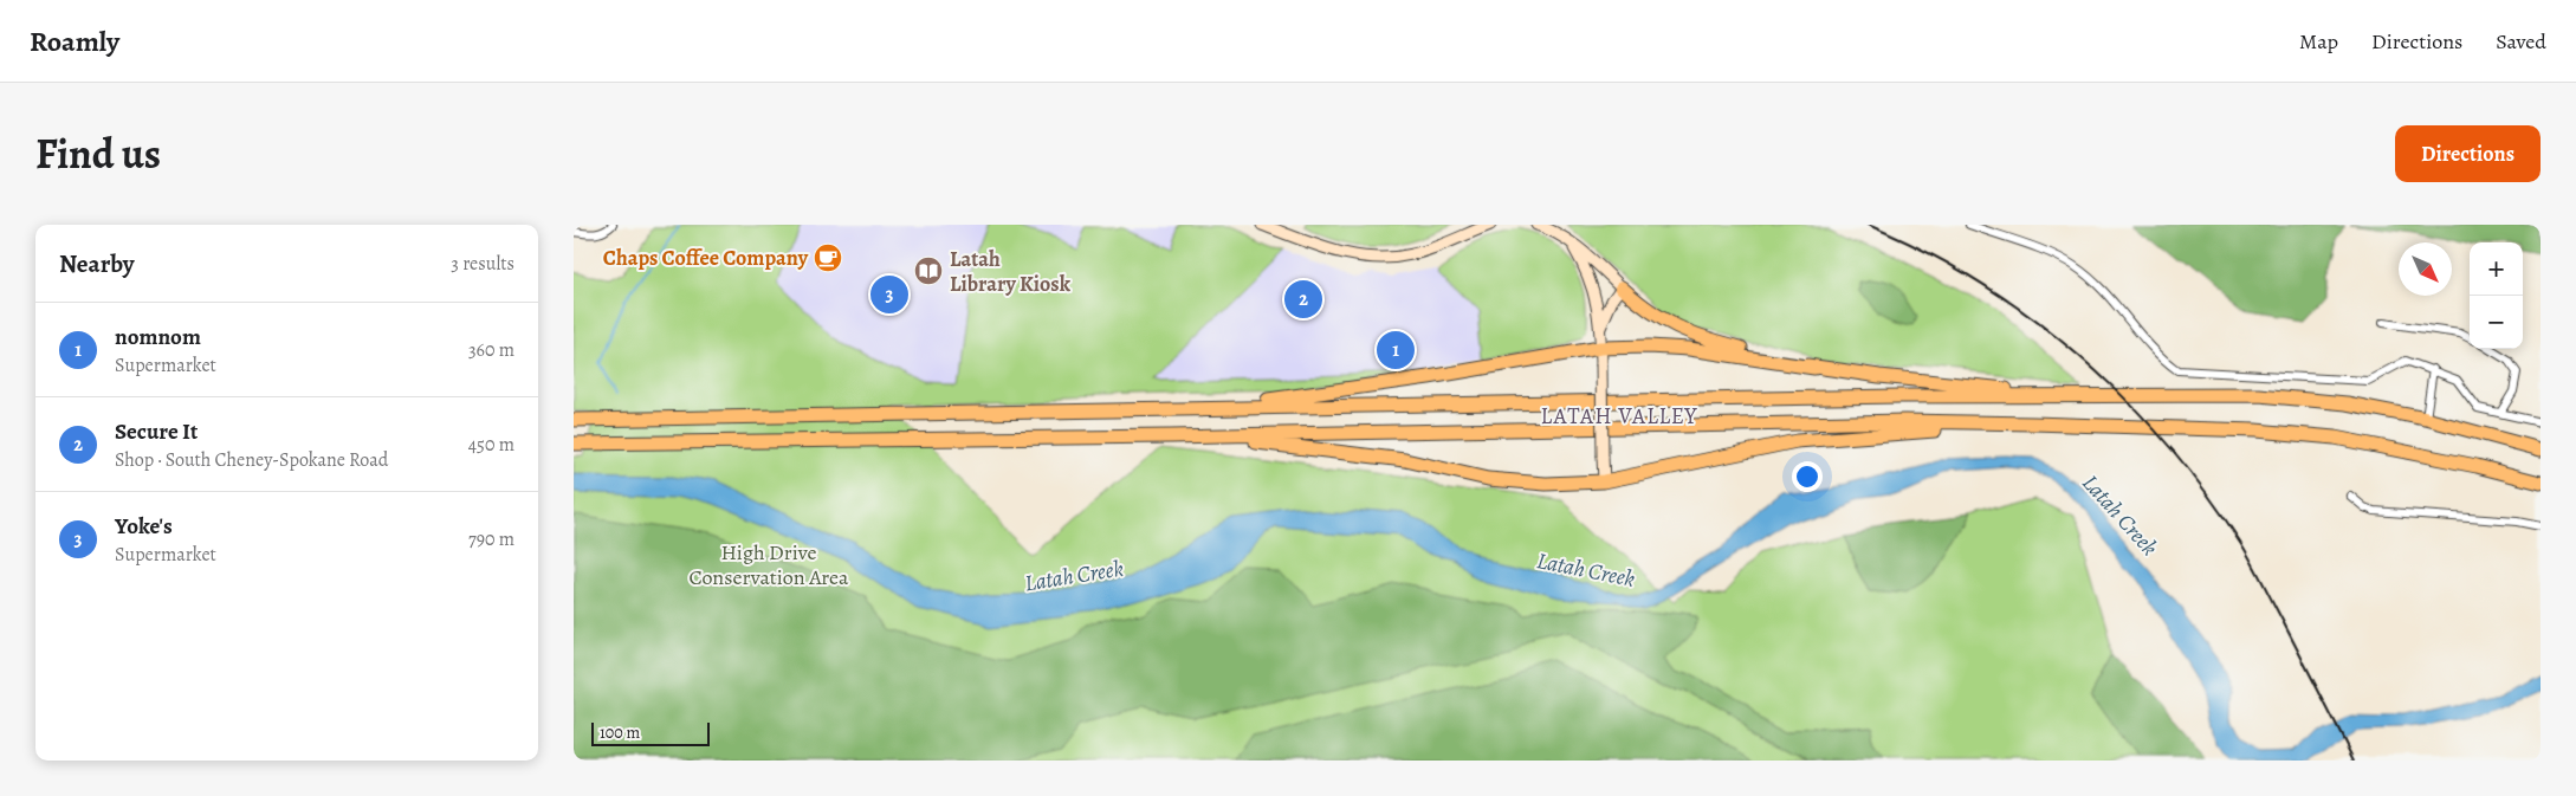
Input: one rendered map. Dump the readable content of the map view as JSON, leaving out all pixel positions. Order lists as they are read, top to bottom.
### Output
{
  "districts": ["LATAH VALLEY"],
  "water": ["Latah Creek"],
  "parks": ["High Drive Conservation Area"],
  "places": {
    "cafe": ["Chaps Coffee Company"],
    "library": ["Latah Library Kiosk"]
  },
  "scale_bar": "100 m",
  "north": "bottom right",
  "page": {
    "header": "Roamly",
    "nav": ["Map", "Directions", "Saved"],
    "title": "Find us",
    "buttons": "Directions",
    "heading": ["Nearby", "3 results"],
    "map_buttons": ["+", "−"],
    "pins": ["3", "2", "1"],
    "list": [
      {
        "mark": "1",
        "name": "nomnom",
        "note": "Supermarket",
        "value": "360 m"
      },
      {
        "mark": "2",
        "name": "Secure It",
        "note": "Shop · South Cheney-Spokane Road",
        "value": "450 m"
      },
      {
        "mark": "3",
        "name": "Yoke's",
        "note": "Supermarket",
        "value": "790 m"
      }
    ],
    "scale": "100 m"
  }
}
